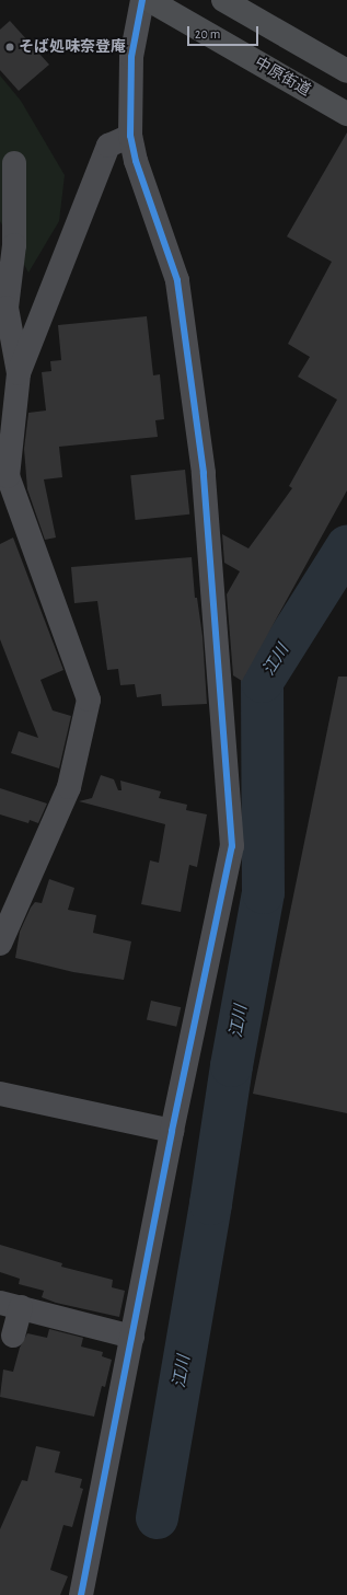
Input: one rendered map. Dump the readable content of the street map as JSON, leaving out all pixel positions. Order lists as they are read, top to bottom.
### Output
{
  "streets": {
    "main road": ["中原街道"]
  },
  "water": ["江川"],
  "places": ["そば処味奈登庵"],
  "scale_bar": "20 m"
}
